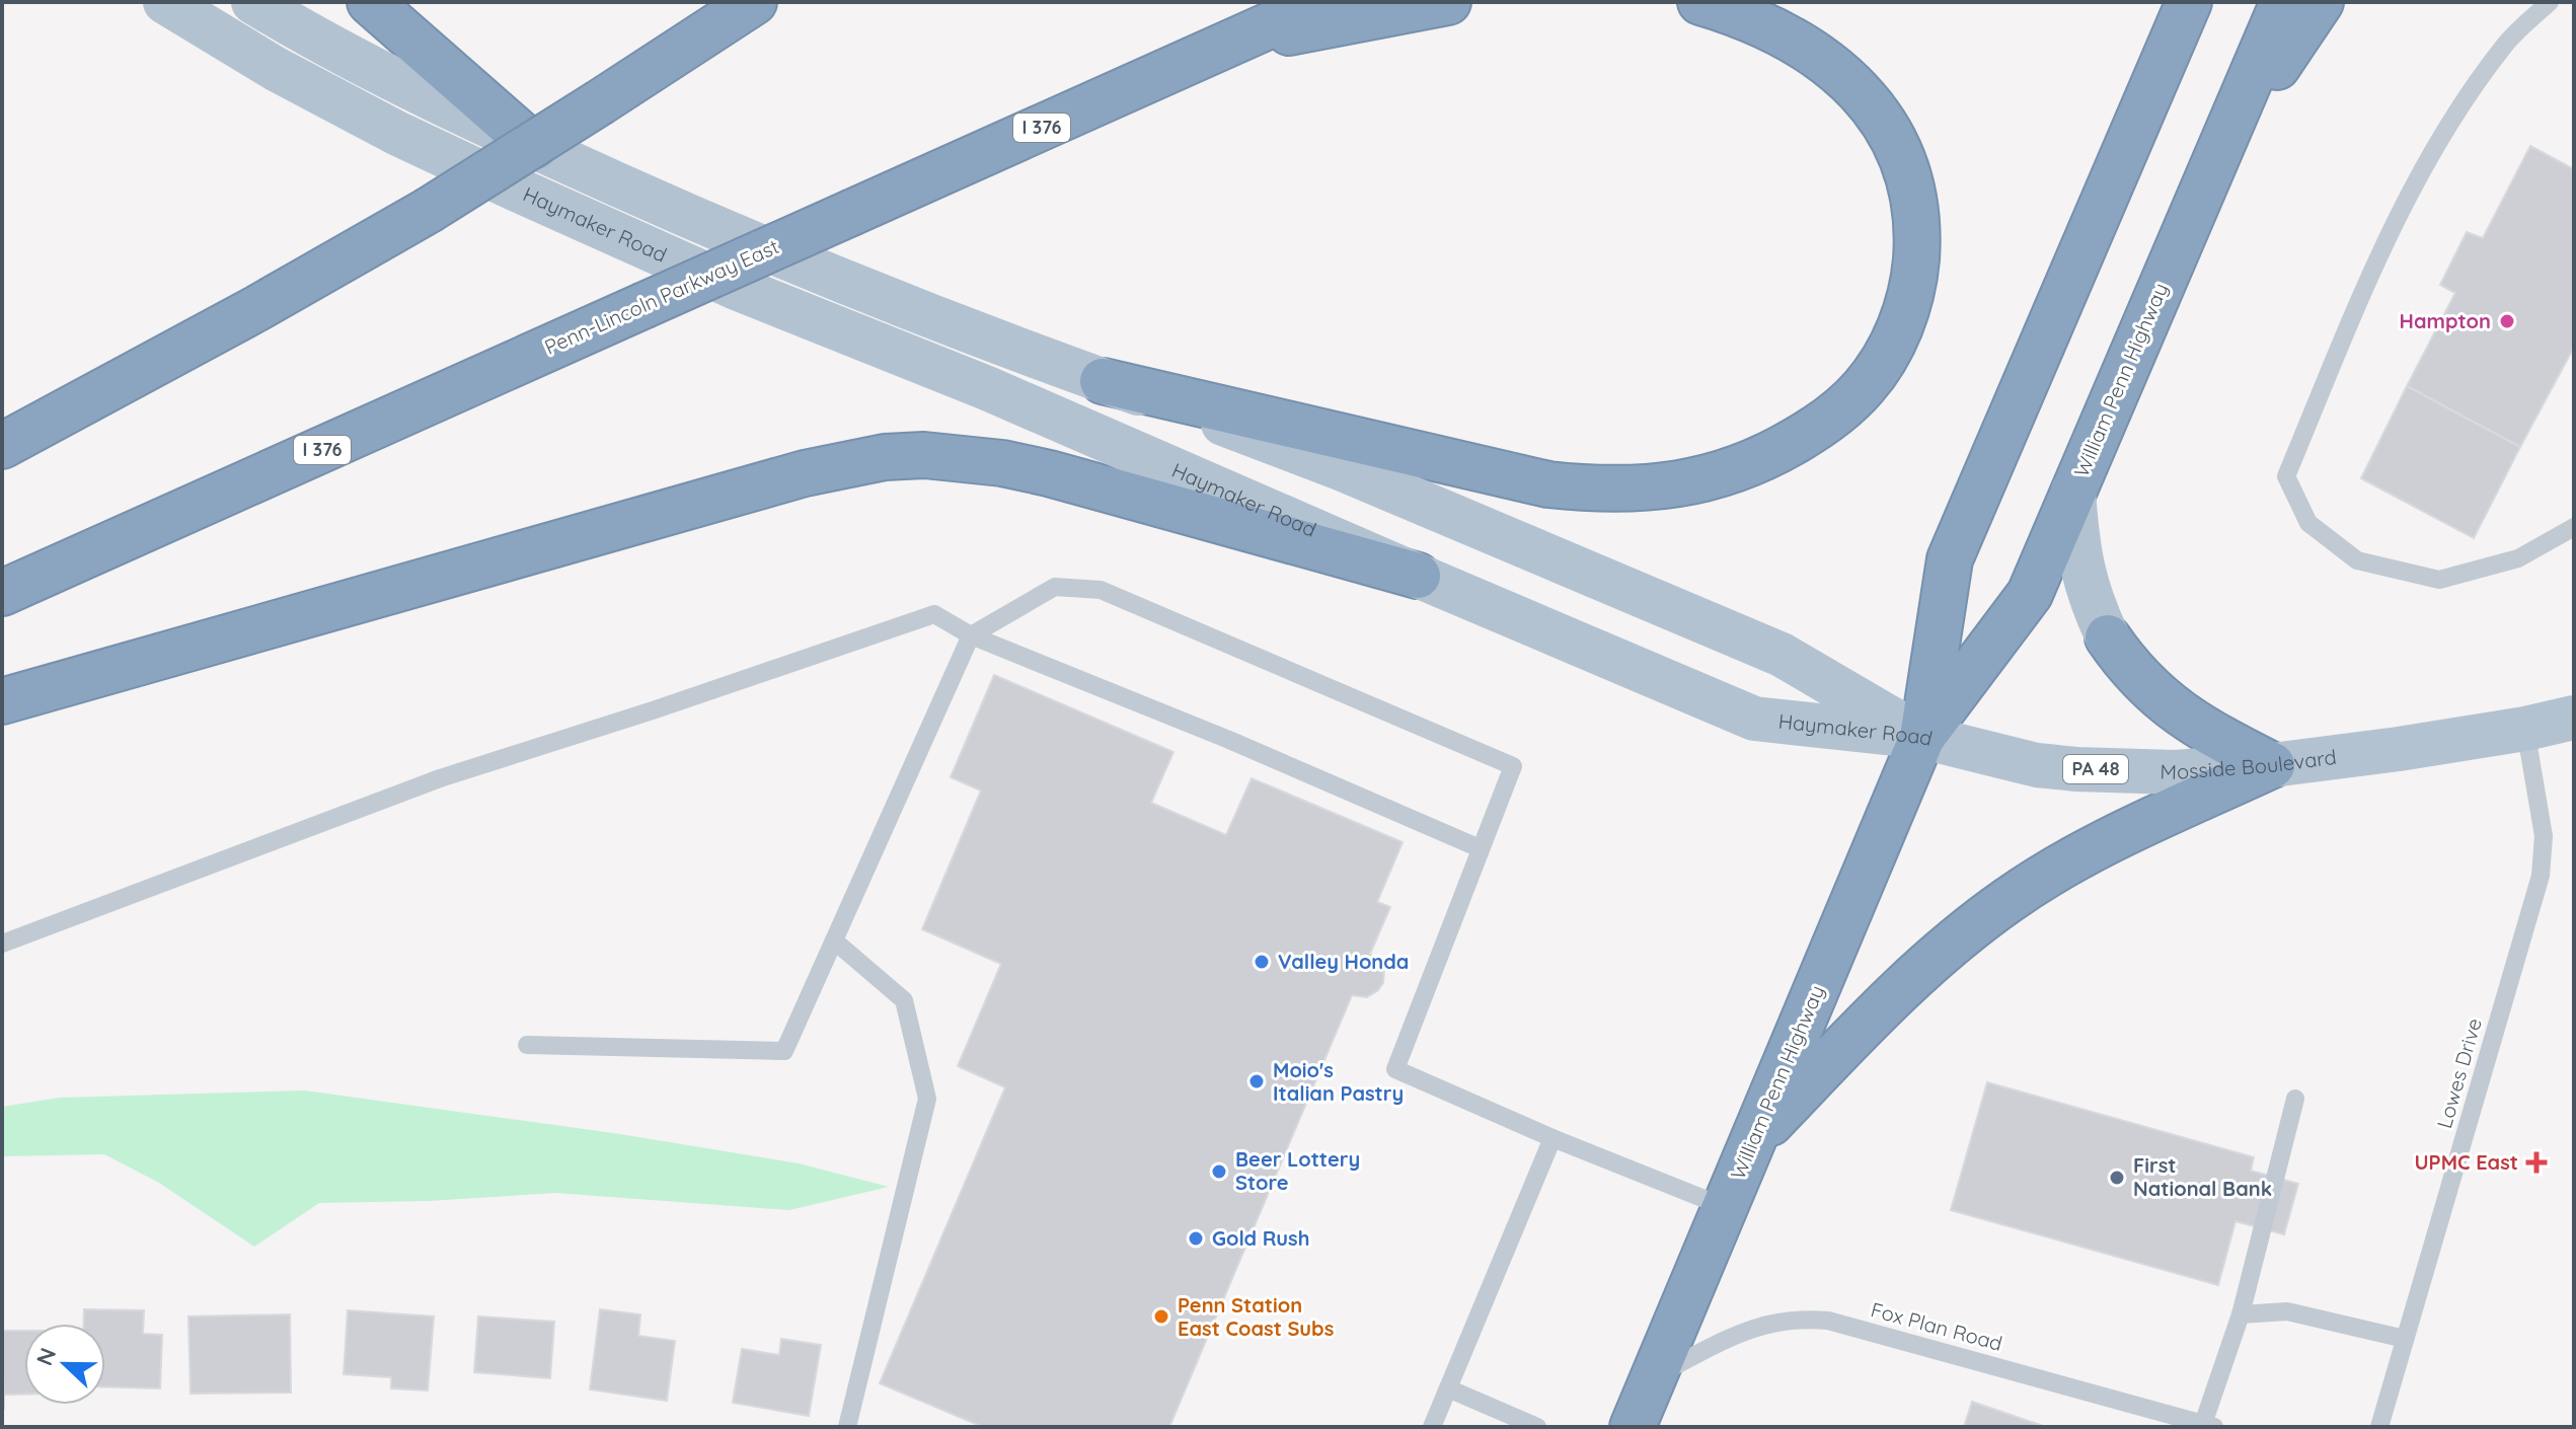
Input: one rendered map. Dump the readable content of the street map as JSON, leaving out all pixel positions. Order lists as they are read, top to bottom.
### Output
{
  "streets": {
    "highway": ["I 376", "Penn-Lincoln Parkway East", "William Penn Highway"],
    "main road": ["Haymaker Road", "Mosside Boulevard", "PA 48"],
    "lane": ["Lowes Drive", "Fox Plan Road"]
  },
  "crossings": [
    ["Haymaker Road", "William Penn Highway"],
    ["Haymaker Road", "Mosside Boulevard"],
    ["William Penn Highway", "Mosside Boulevard"],
    ["William Penn Highway", "Fox Plan Road"],
    ["Mosside Boulevard", "Lowes Drive"]
  ],
  "places": {
    "other": [
      "Hampton",
      "Valley Honda",
      "Moio's Italian Pastry",
      "Beer Lottery Store",
      "First National Bank",
      "Gold Rush",
      "Penn Station East Coast Subs"
    ],
    "health": ["UPMC East"]
  },
  "north": "left"
}
